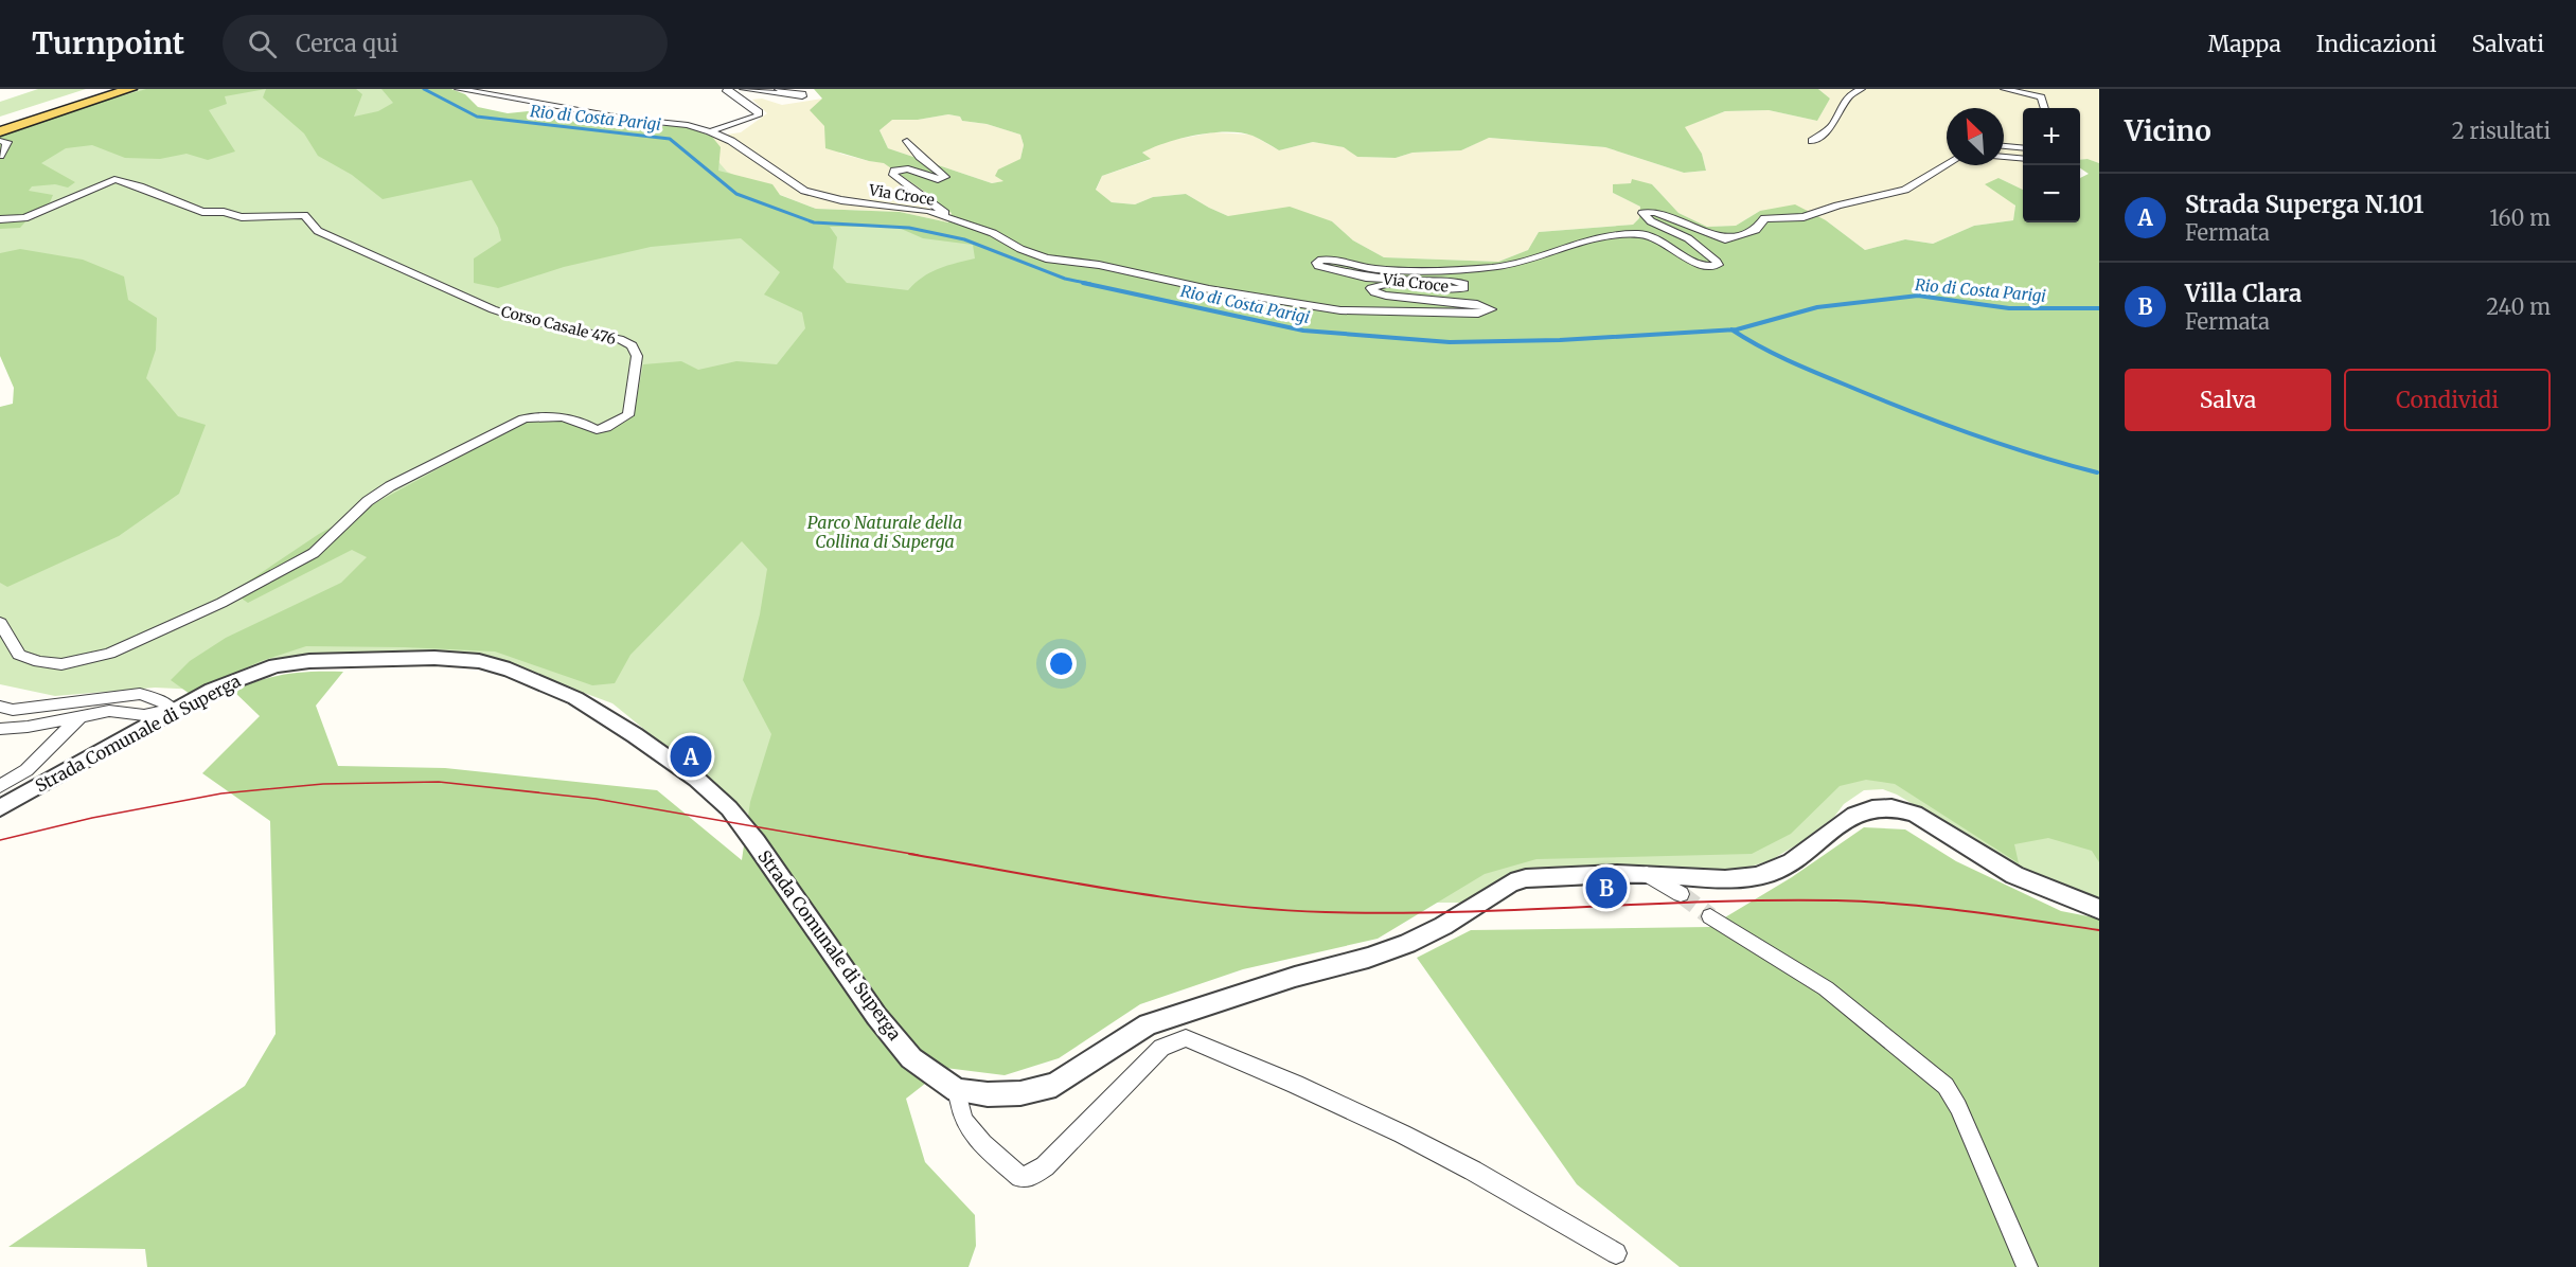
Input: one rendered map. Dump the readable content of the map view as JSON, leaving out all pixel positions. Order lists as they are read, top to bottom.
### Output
{
  "streets": {
    "street": ["Via Croce", "Corso Casale 476", "Strada Comunale di Superga"]
  },
  "water": ["Rio di Costa Parigi"],
  "parks": ["Parco Naturale della Collina di Superga"],
  "north": "top left",
  "page": {
    "header": "Turnpoint",
    "search": "Cerca qui",
    "nav": ["Mappa", "Indicazioni", "Salvati"],
    "heading": ["Vicino", "2 risultati"],
    "map_buttons": ["+", "−"],
    "list": [
      {
        "mark": "A",
        "name": "Strada Superga N.101",
        "note": "Fermata",
        "value": "160 m"
      },
      {
        "mark": "B",
        "name": "Villa Clara",
        "note": "Fermata",
        "value": "240 m"
      }
    ],
    "buttons": ["Salva", "Condividi"],
    "pins": ["A", "B"]
  }
}
